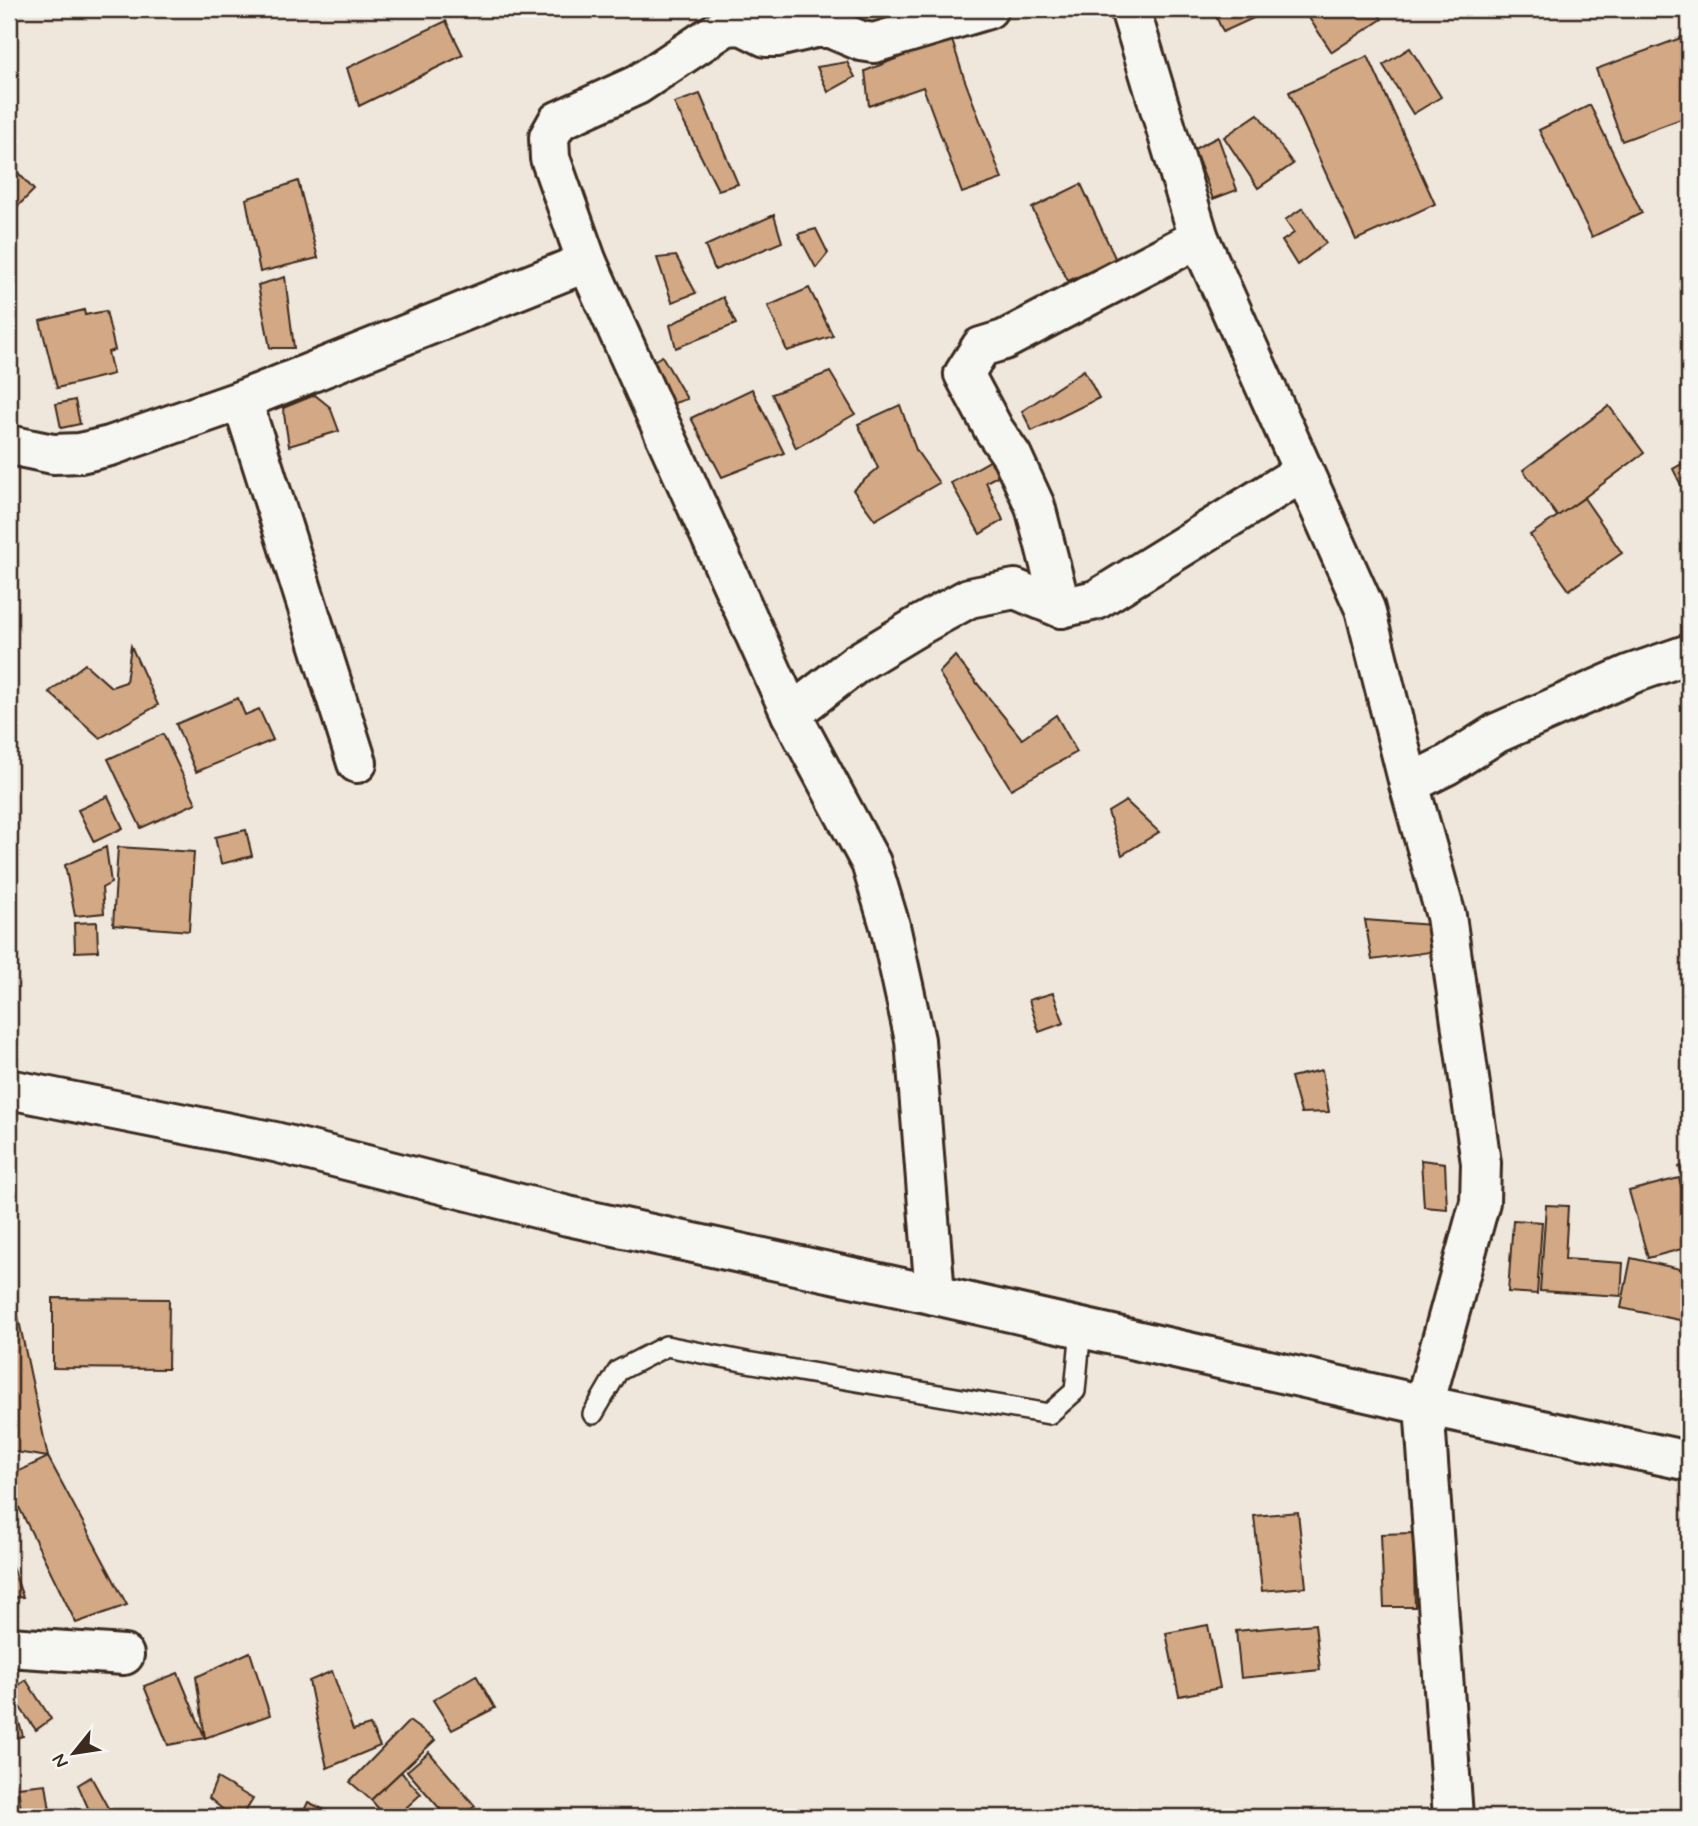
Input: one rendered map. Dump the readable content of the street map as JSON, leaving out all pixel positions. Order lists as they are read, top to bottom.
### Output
{
  "north": "bottom left"
}
